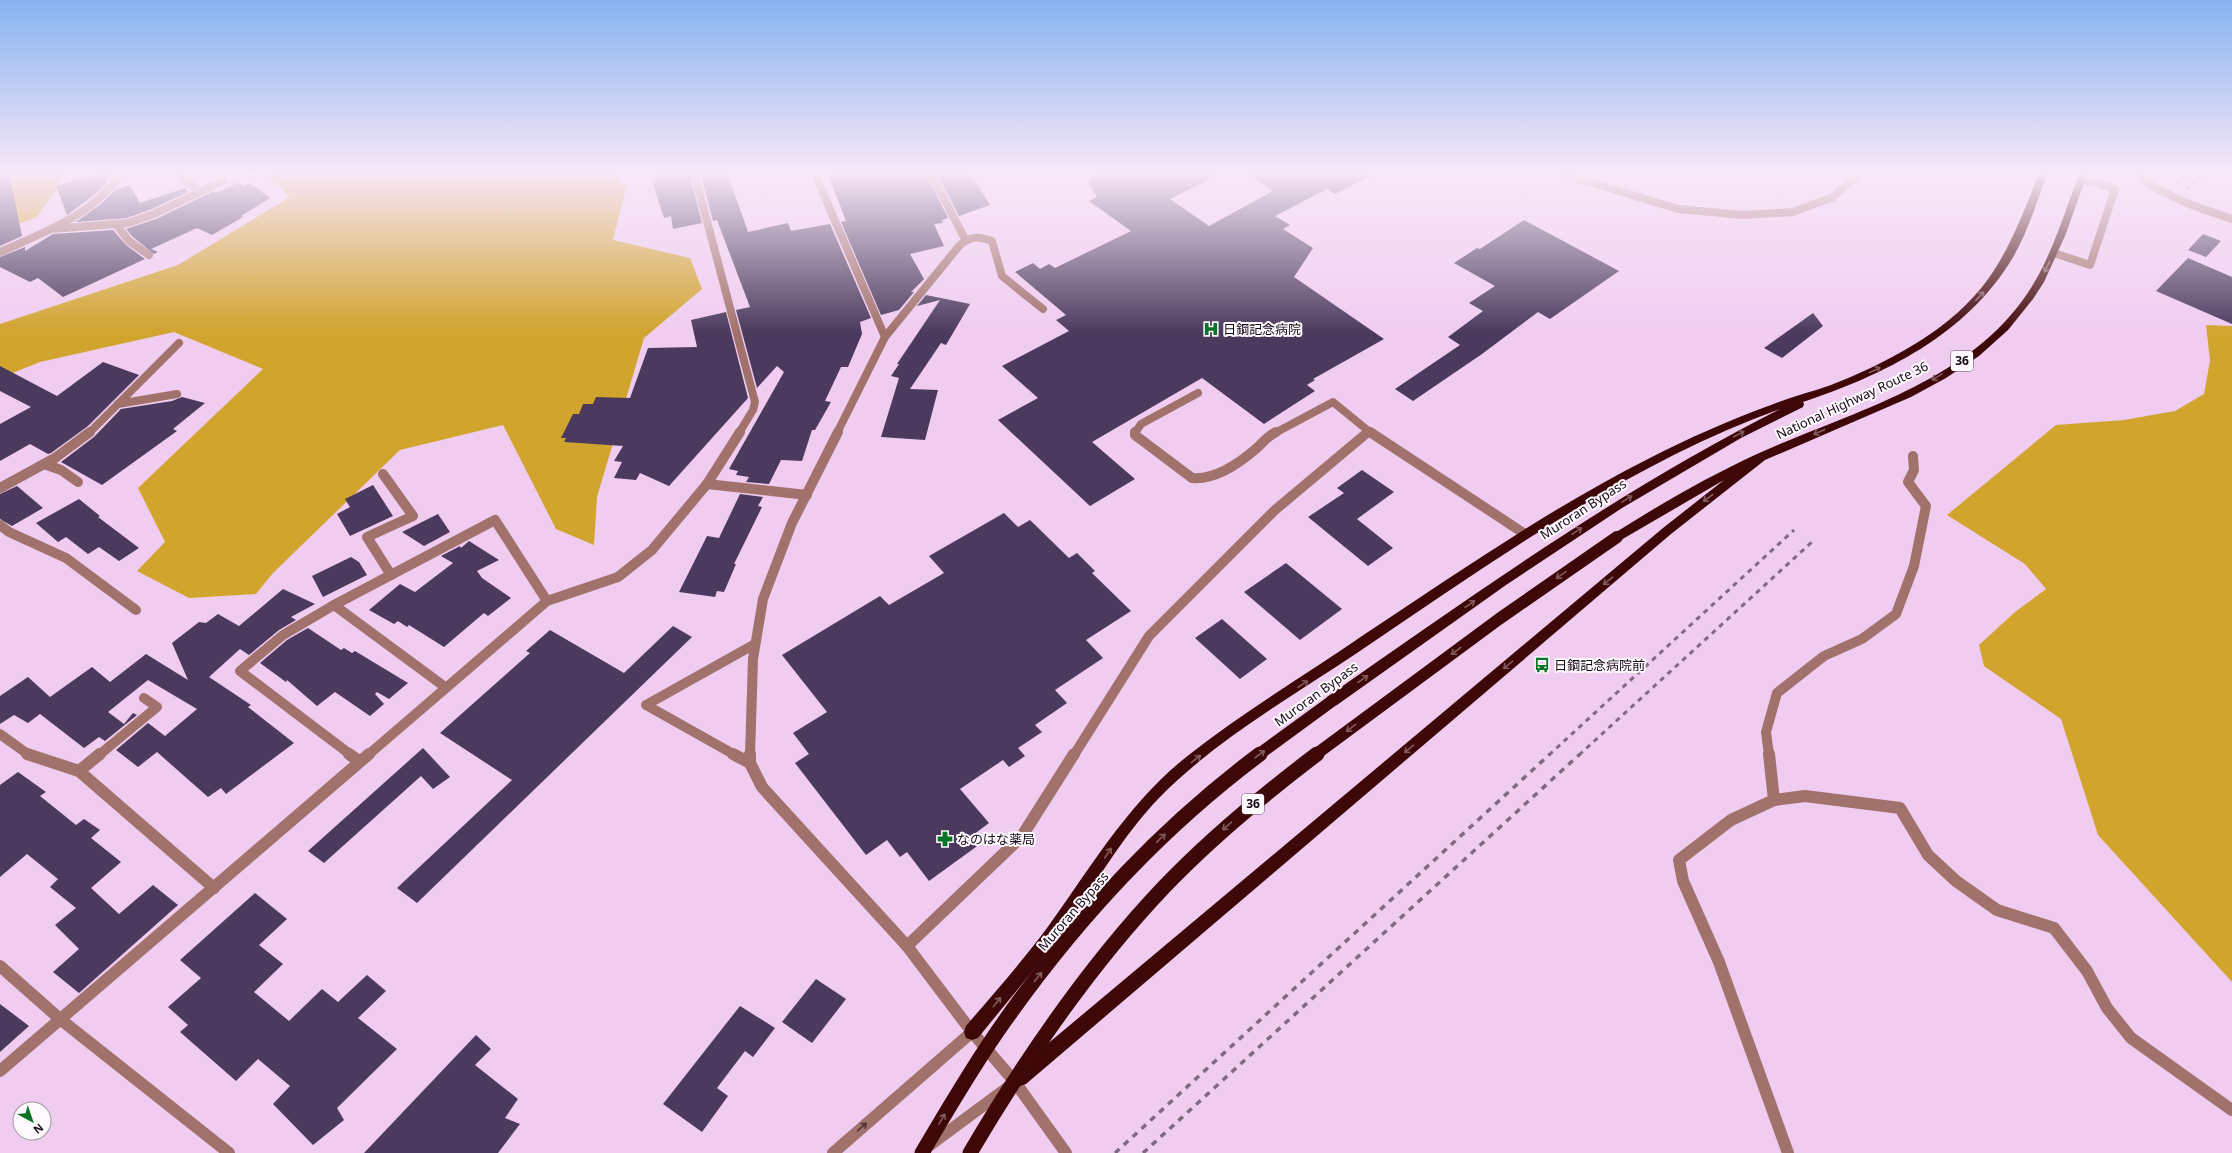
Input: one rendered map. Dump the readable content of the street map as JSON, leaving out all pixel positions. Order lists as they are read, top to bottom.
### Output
{
  "streets": {
    "highway": ["36", "National Highway Route 36", "Muroran Bypass"]
  },
  "crossings": [
    ["36", "National Highway Route 36"],
    ["National Highway Route 36", "Muroran Bypass"]
  ],
  "places": {
    "hospital": ["日鋼記念病院"],
    "bus stop": ["日鋼記念病院前"],
    "pharmacy": ["なのはな薬局"]
  },
  "north": "bottom right"
}
